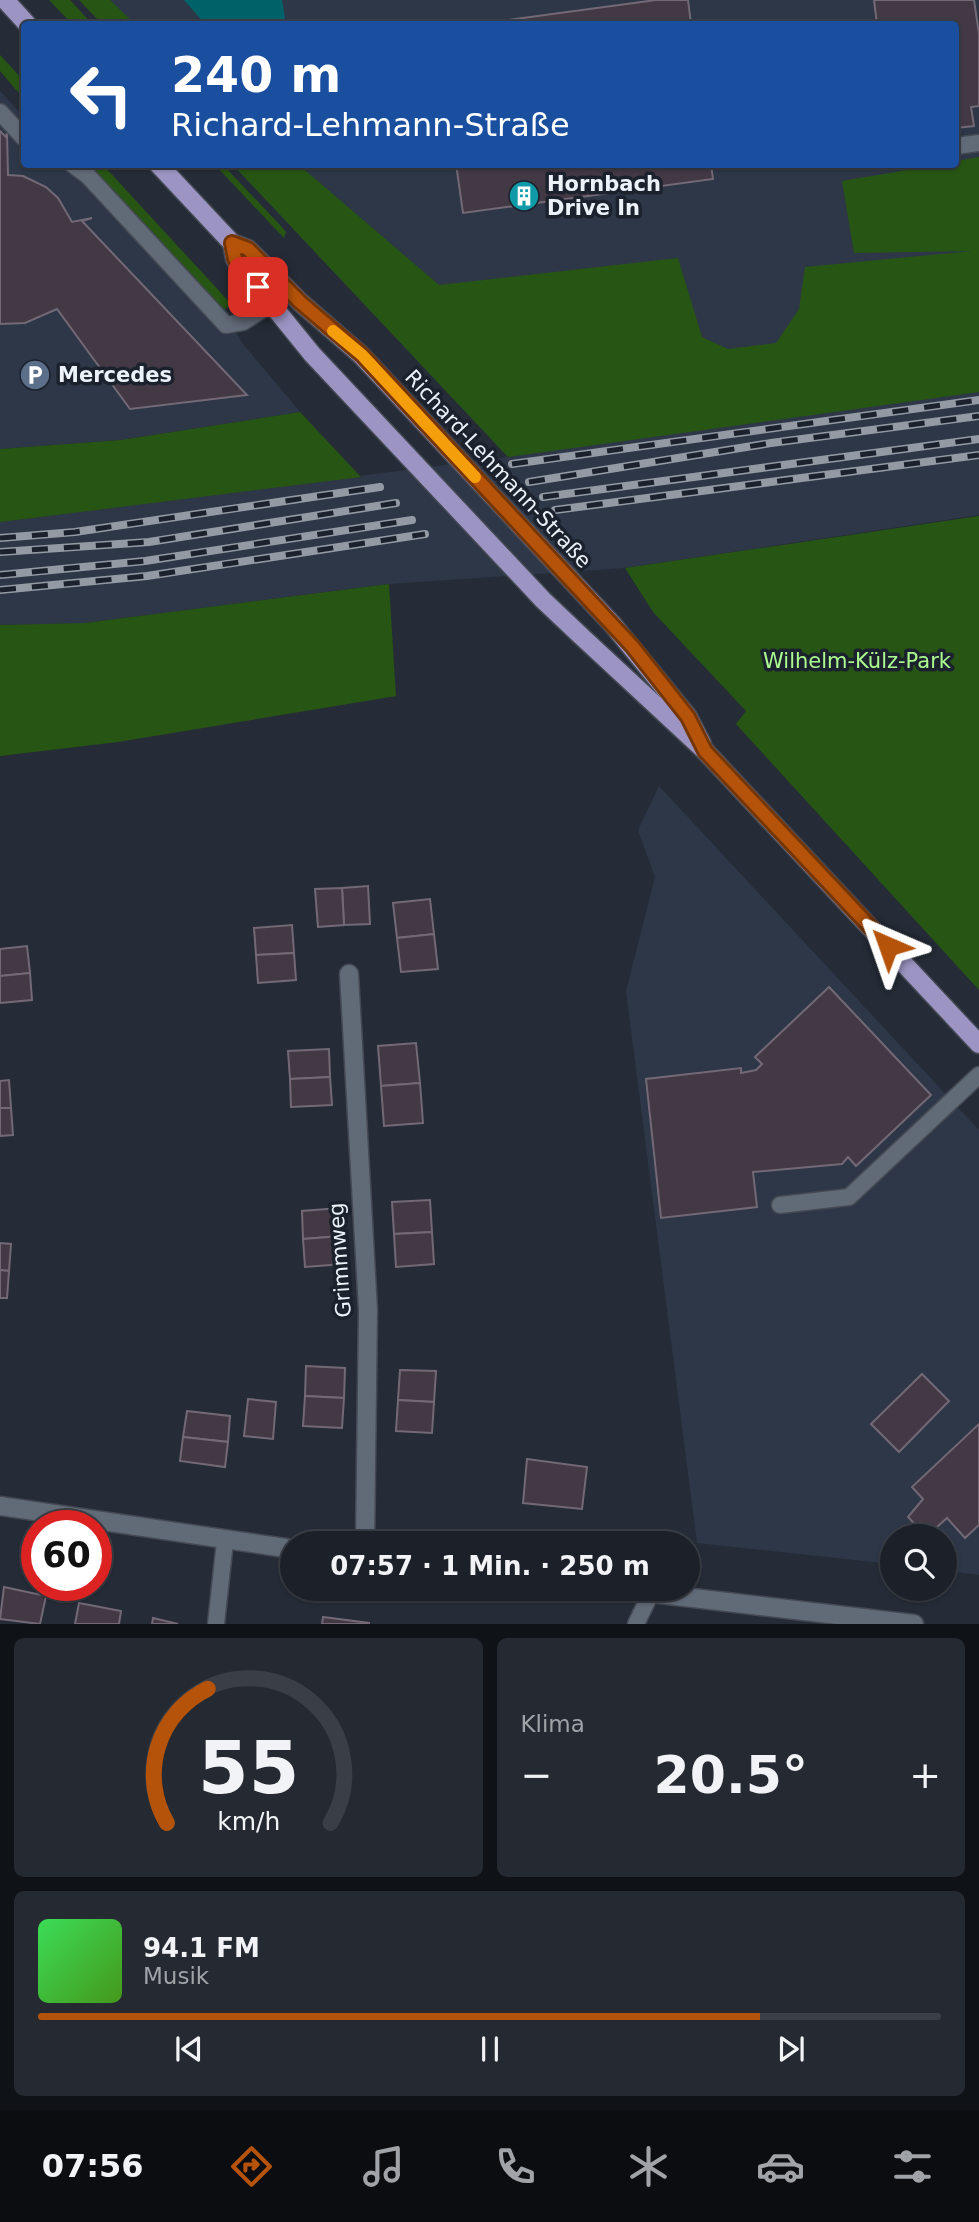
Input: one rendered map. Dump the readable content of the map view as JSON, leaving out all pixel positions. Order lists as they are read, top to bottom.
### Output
{
  "streets": {
    "main road": ["Richard-Lehmann-Straße", "Grimmweg"]
  },
  "parks": ["Wilhelm-Külz-Park"],
  "places": {
    "building": ["Hornbach Drive In"],
    "parking": ["Mercedes"]
  },
  "page": {
    "turn": ["240 m", "Richard-Lehmann-Straße"],
    "limit": "60",
    "trip": "07:57 · 1 Min. · 250 m",
    "tile": "Klima",
    "heat": ["−", "20.5°", "+"],
    "song": ["94.1 FM", "Musik"],
    "tabs": "07:56",
    "gauge": ["55", "km/h"]
  }
}
